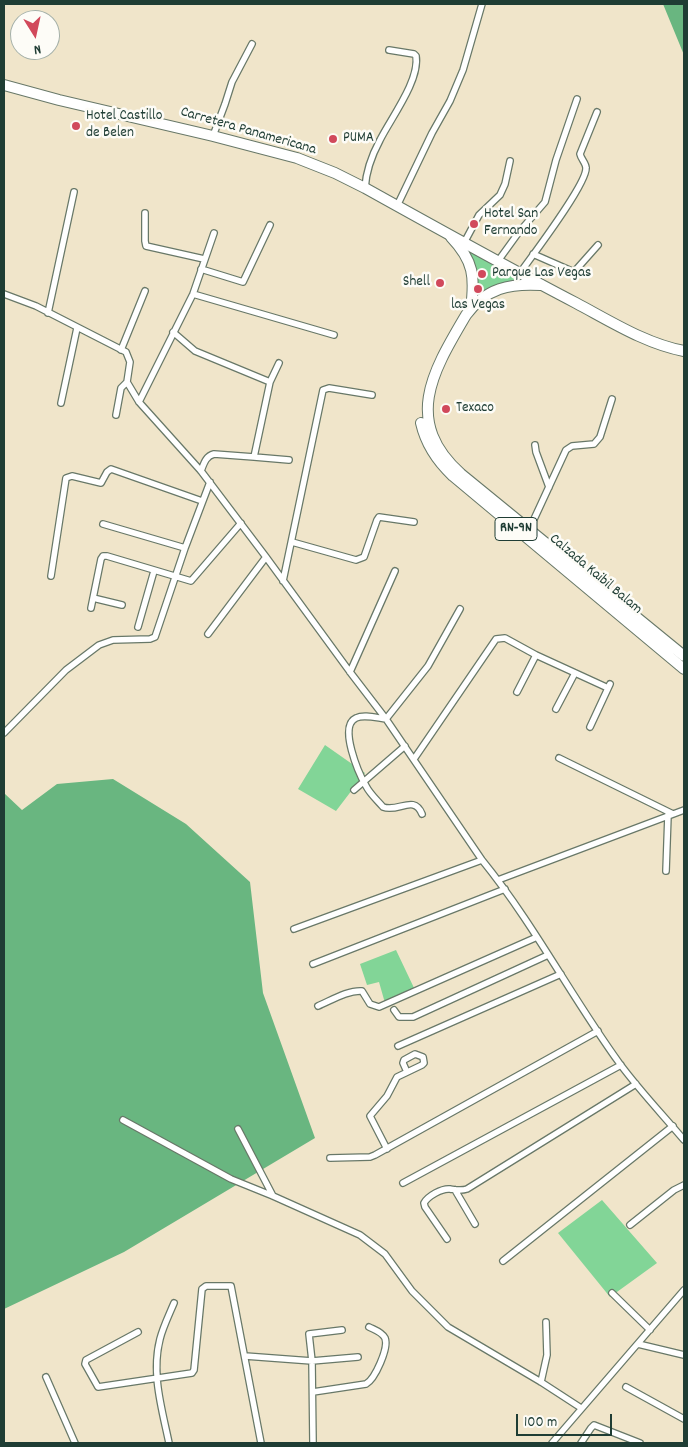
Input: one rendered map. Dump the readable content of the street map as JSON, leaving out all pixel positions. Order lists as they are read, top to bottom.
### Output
{
  "streets": {
    "main road": ["Carretera Panamericana", "RN-9N", "Calzada Kaibil Balam"]
  },
  "crossings": [
    ["Carretera Panamericana", "Calzada Kaibil Balam"]
  ],
  "places": [
    "Hotel Castillo de Belen",
    "PUMA",
    "Hotel San Fernando",
    "Parque Las Vegas",
    "Shell",
    "las Vegas",
    "Texaco"
  ],
  "scale_bar": "100 m",
  "north": "bottom"
}
